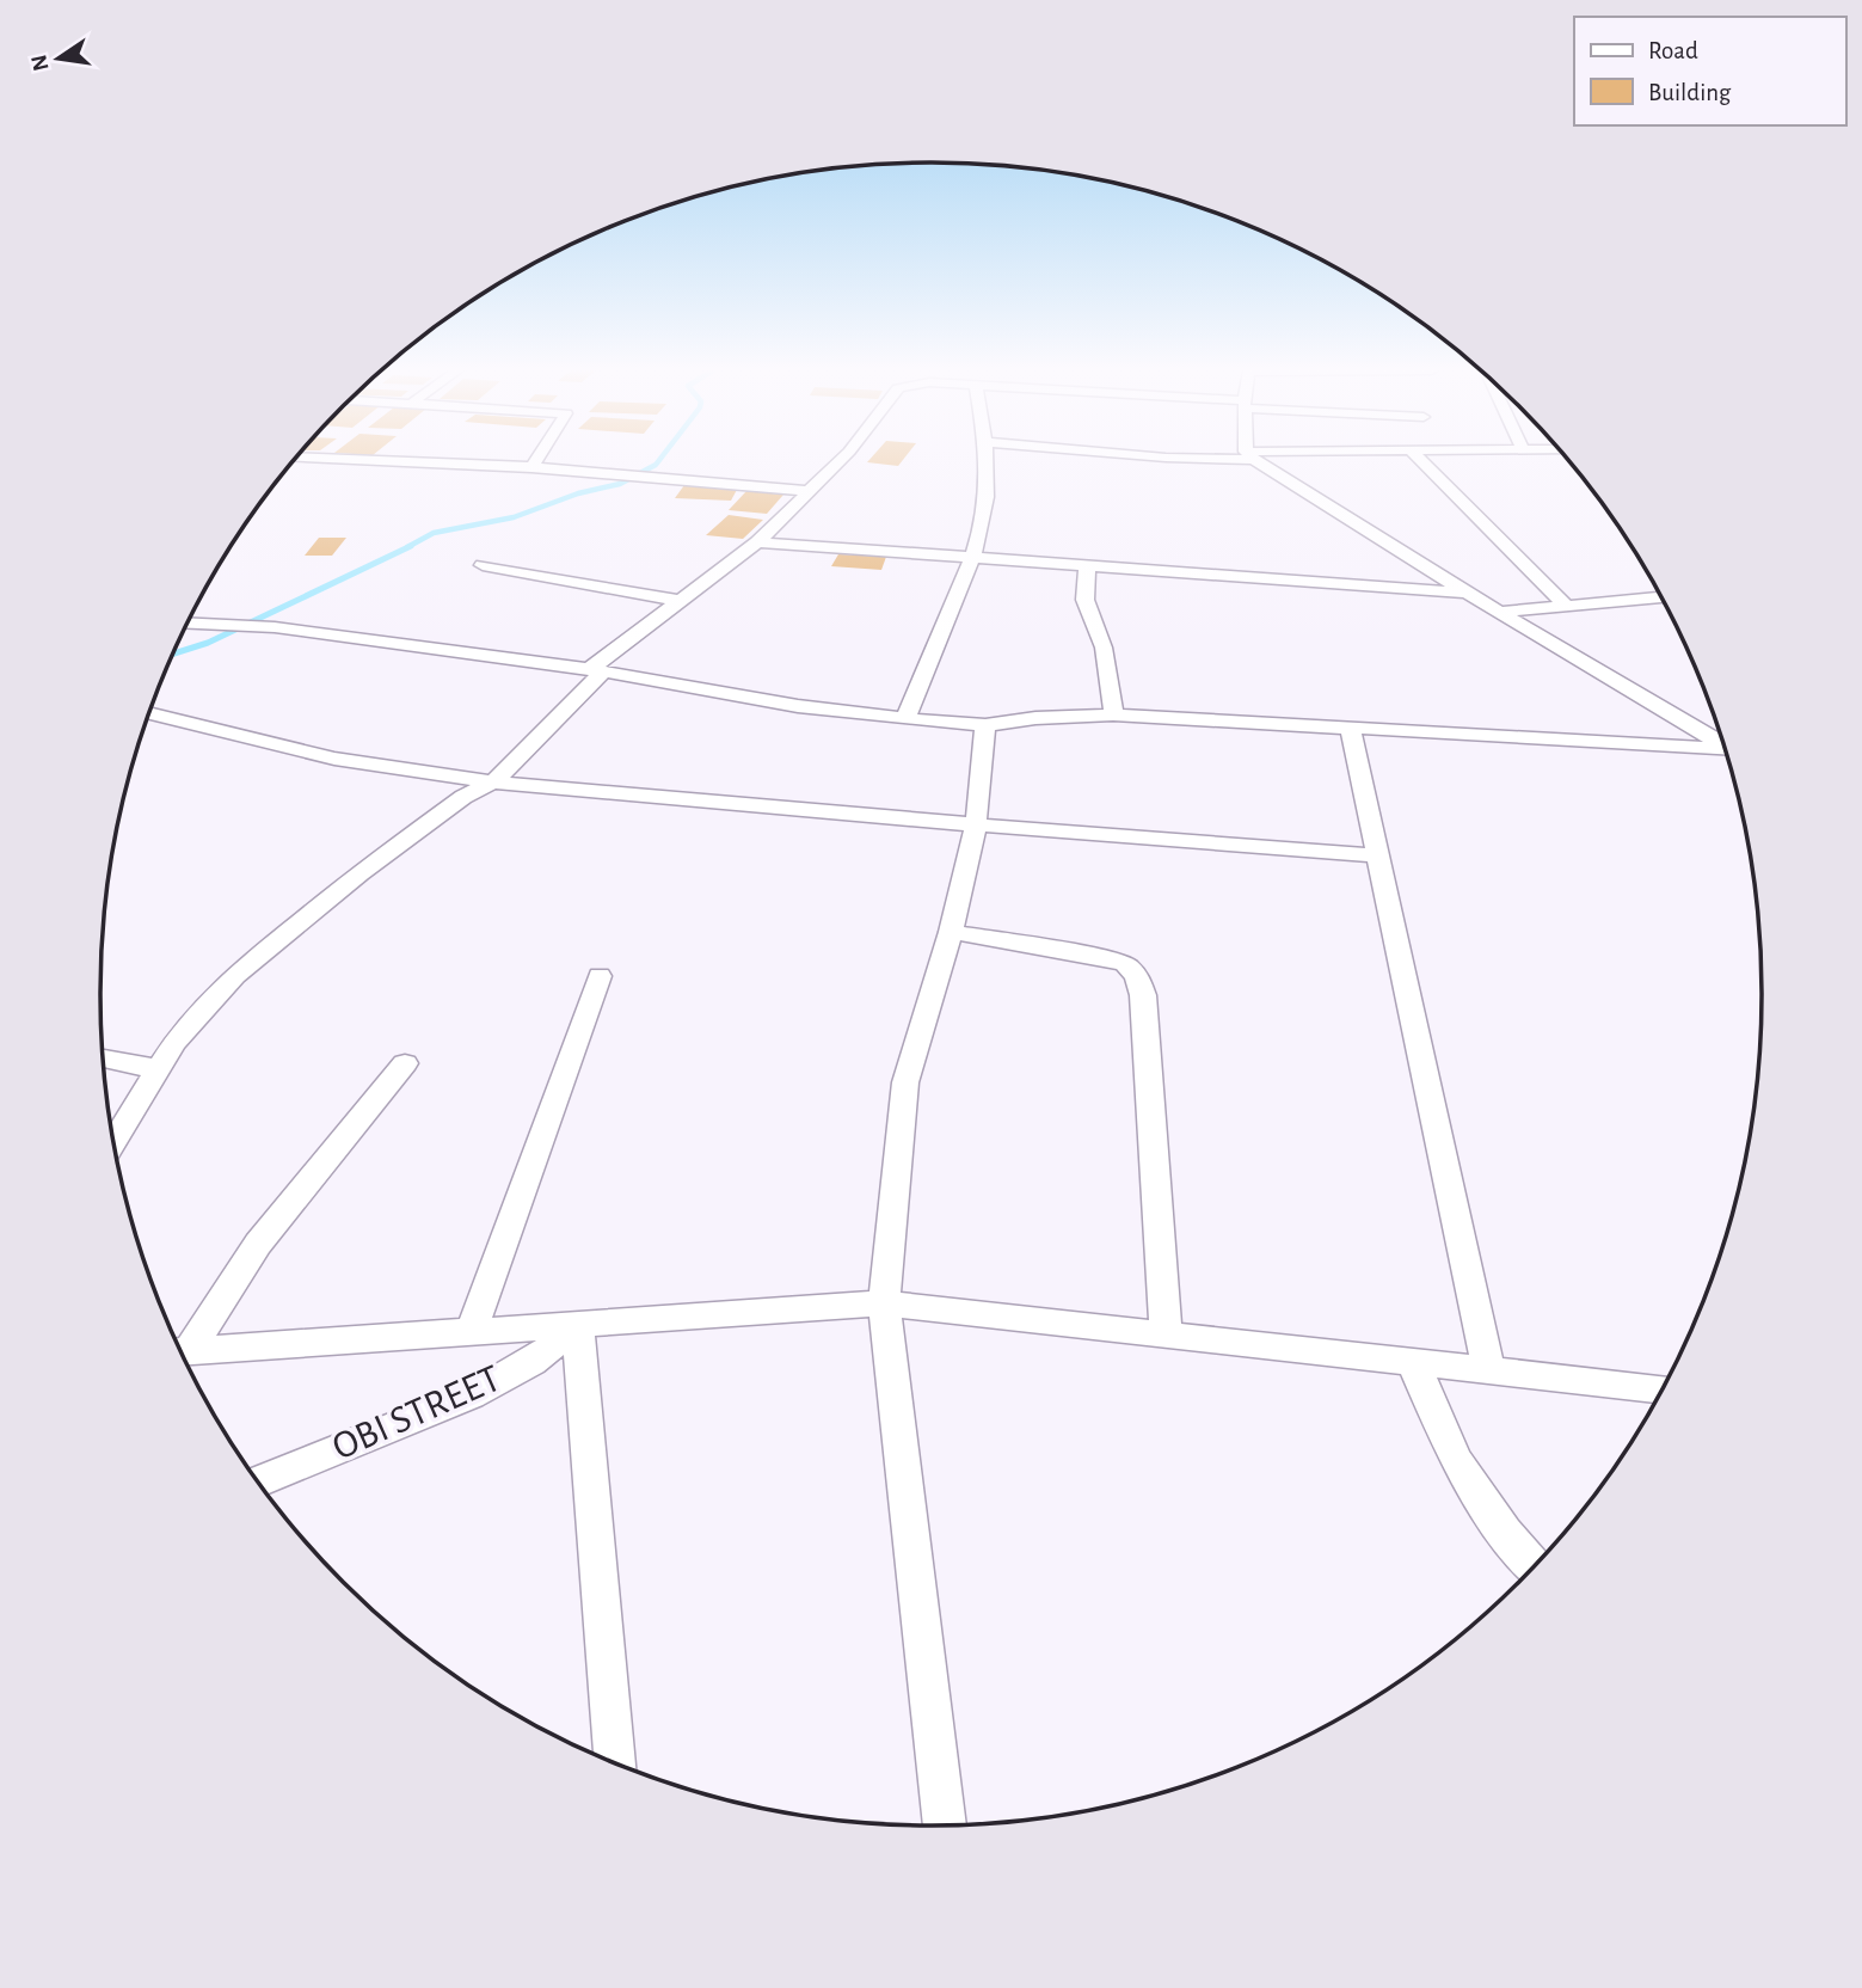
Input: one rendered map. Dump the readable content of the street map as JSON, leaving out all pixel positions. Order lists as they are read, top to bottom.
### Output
{
  "streets": {
    "street": ["OBI STREET"]
  },
  "legend": ["Road", "Building"],
  "north": "left"
}
